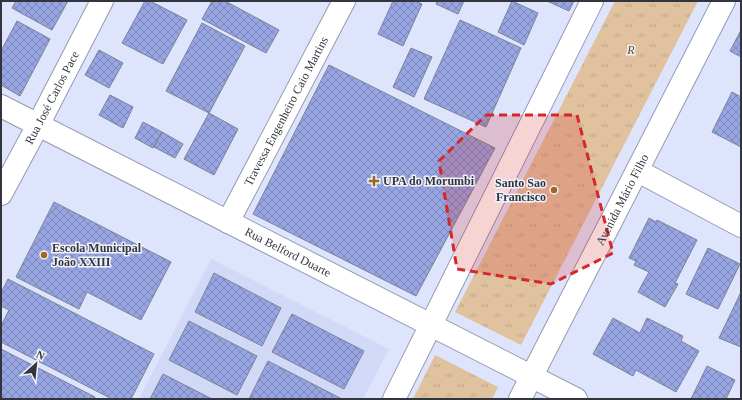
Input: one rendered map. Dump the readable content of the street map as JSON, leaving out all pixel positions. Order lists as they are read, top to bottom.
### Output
{
  "streets": {
    "street": [
      "Rua José Carlos Pace",
      "Travessa Engenheiro Caio Martins",
      "Avenida Mário Filho",
      "Rua Belford Duarte"
    ]
  },
  "crossings": [
    ["Rua José Carlos Pace", "Rua Belford Duarte"],
    ["Travessa Engenheiro Caio Martins", "Rua Belford Duarte"],
    ["Avenida Mário Filho", "Rua Belford Duarte"]
  ],
  "parks": ["R"],
  "places": {
    "health": ["UPA do Morumbi"],
    "other": ["Santo Sao Francisco", "Escola Municipal João XXIII"]
  },
  "north": "top right"
}
